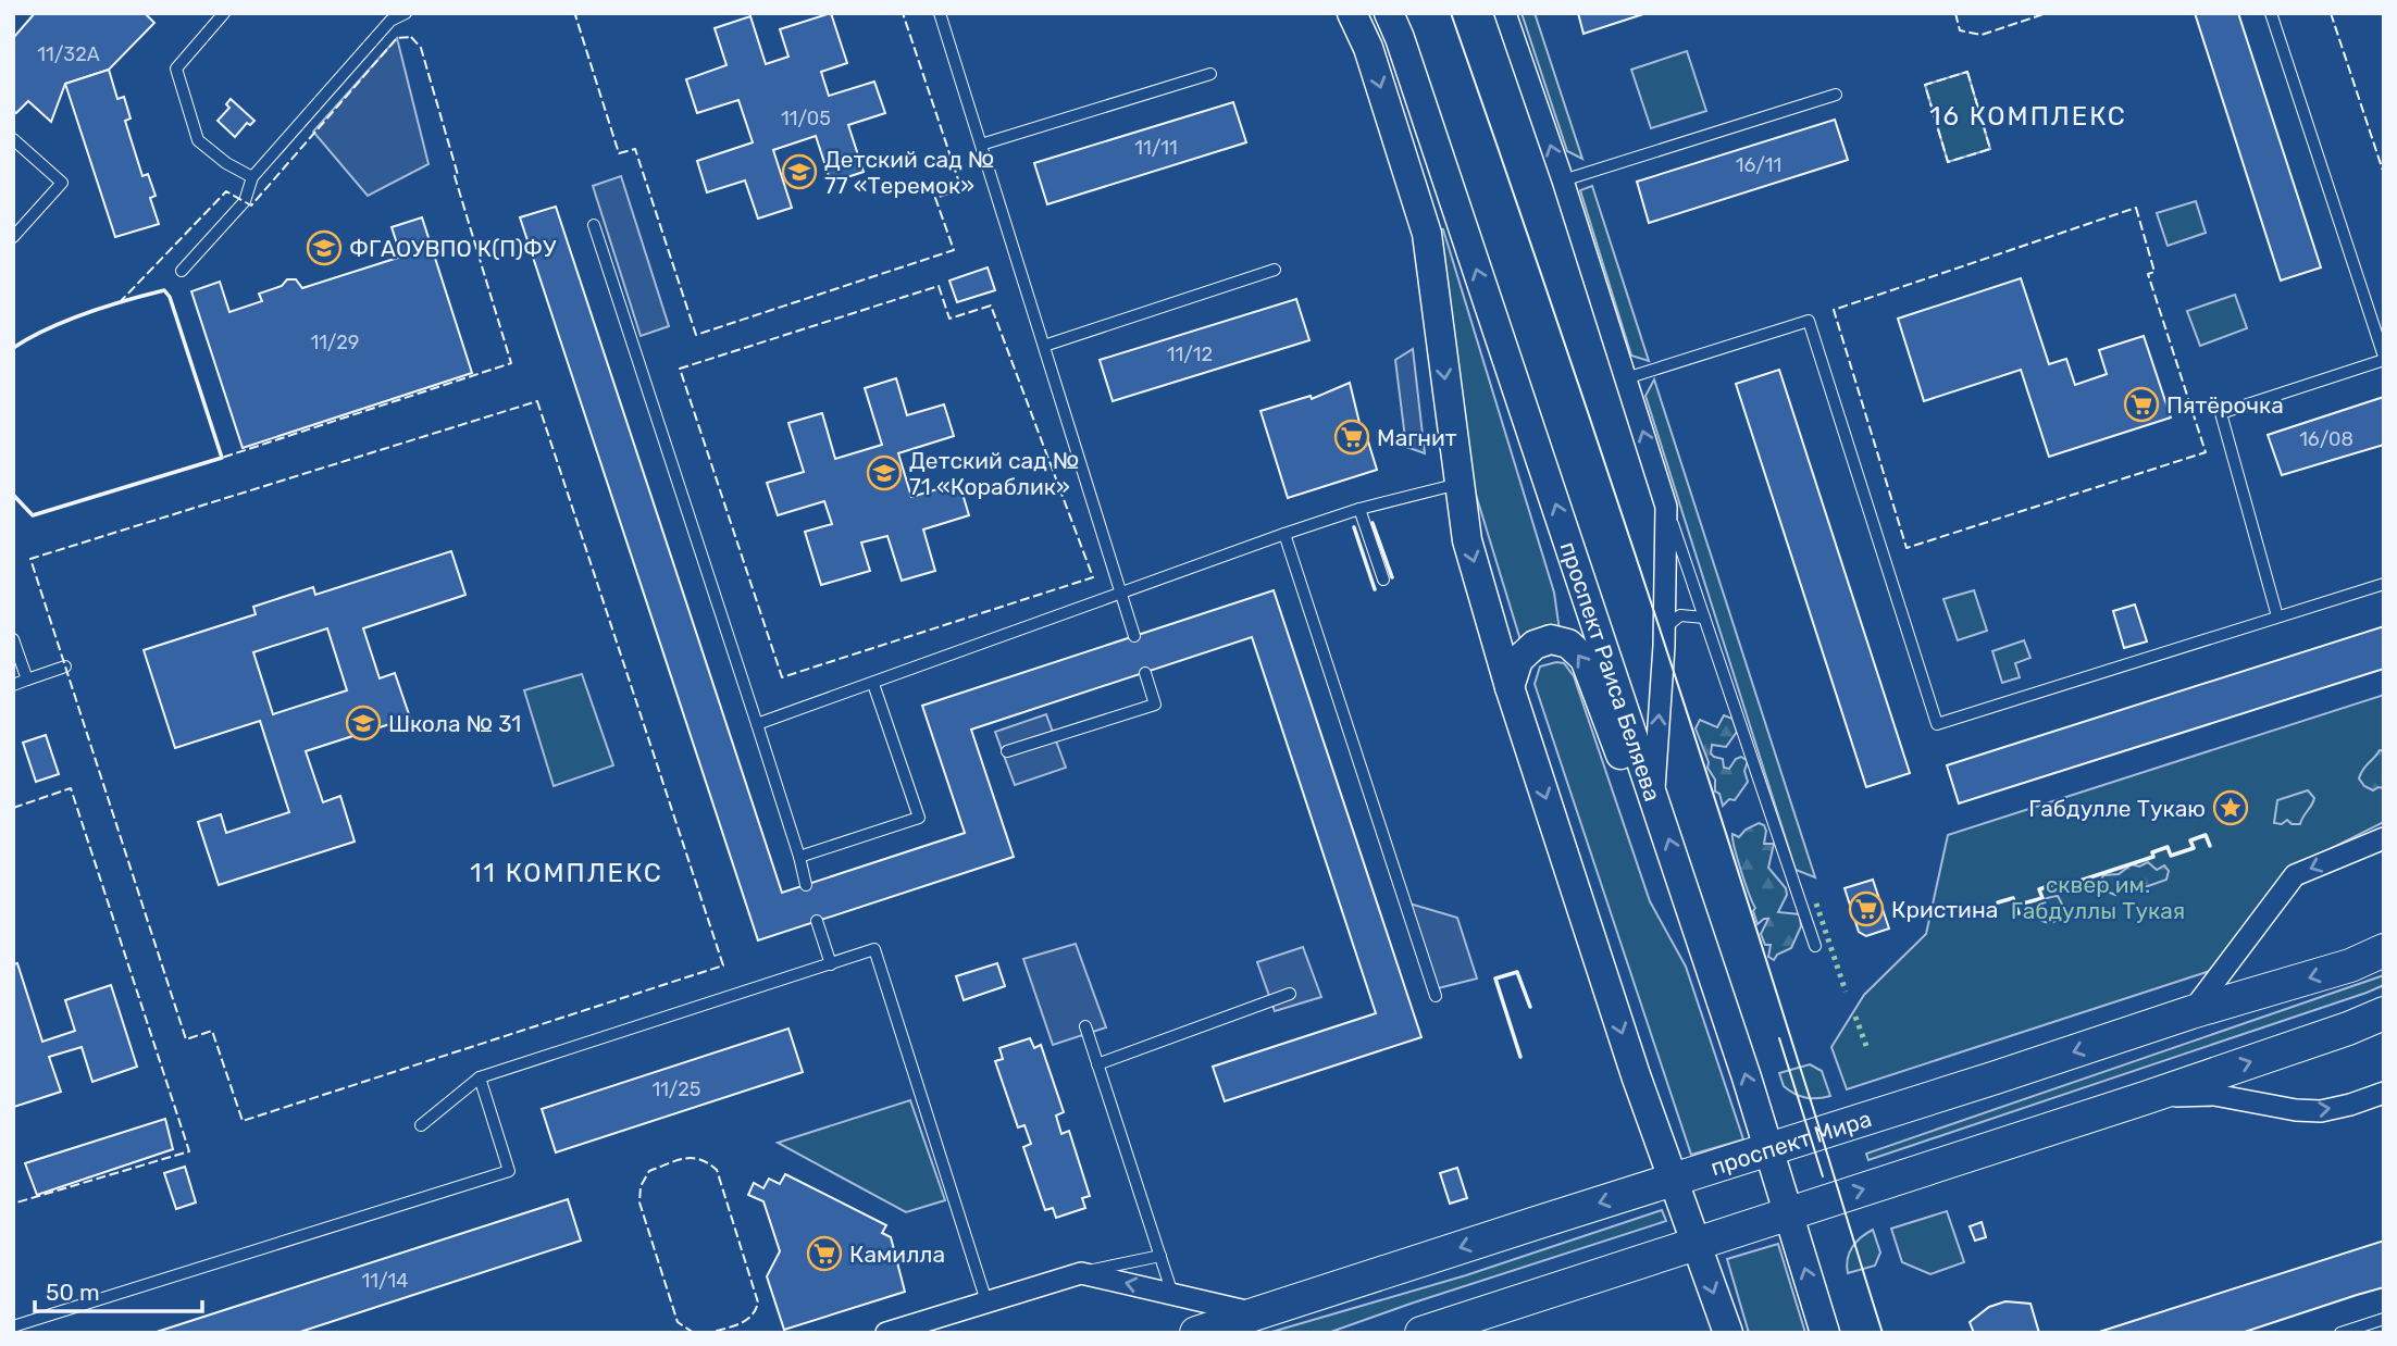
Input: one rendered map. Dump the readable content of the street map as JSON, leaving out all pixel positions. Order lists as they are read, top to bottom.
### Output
{
  "streets": {
    "main road": ["проспект Мира"],
    "street": ["проспект Раиса Беляева"]
  },
  "crossings": [
    ["проспект Раиса Беляева", "проспект Мира"]
  ],
  "districts": ["16 КОМПЛЕКС", "11 КОМПЛЕКС"],
  "parks": ["сквер им. Габдуллы Тукая"],
  "places": {
    "school or university": [
      "Детский сад № 77 «Теремок»",
      "ФГАОУВПО К(П)ФУ",
      "Детский сад № 71 «Кораблик»",
      "Школа № 31"
    ],
    "supermarket": [
      "Пятёрочка",
      "Магнит",
      "Кристина",
      "Камилла"
    ],
    "place": ["Габдулле Тукаю"]
  },
  "house_numbers": [
    "11/32А",
    "11/05",
    "11/11",
    "16/11",
    "11/29",
    "11/12",
    "16/08",
    "11/25",
    "11/14"
  ],
  "scale_bar": "50 m"
}
